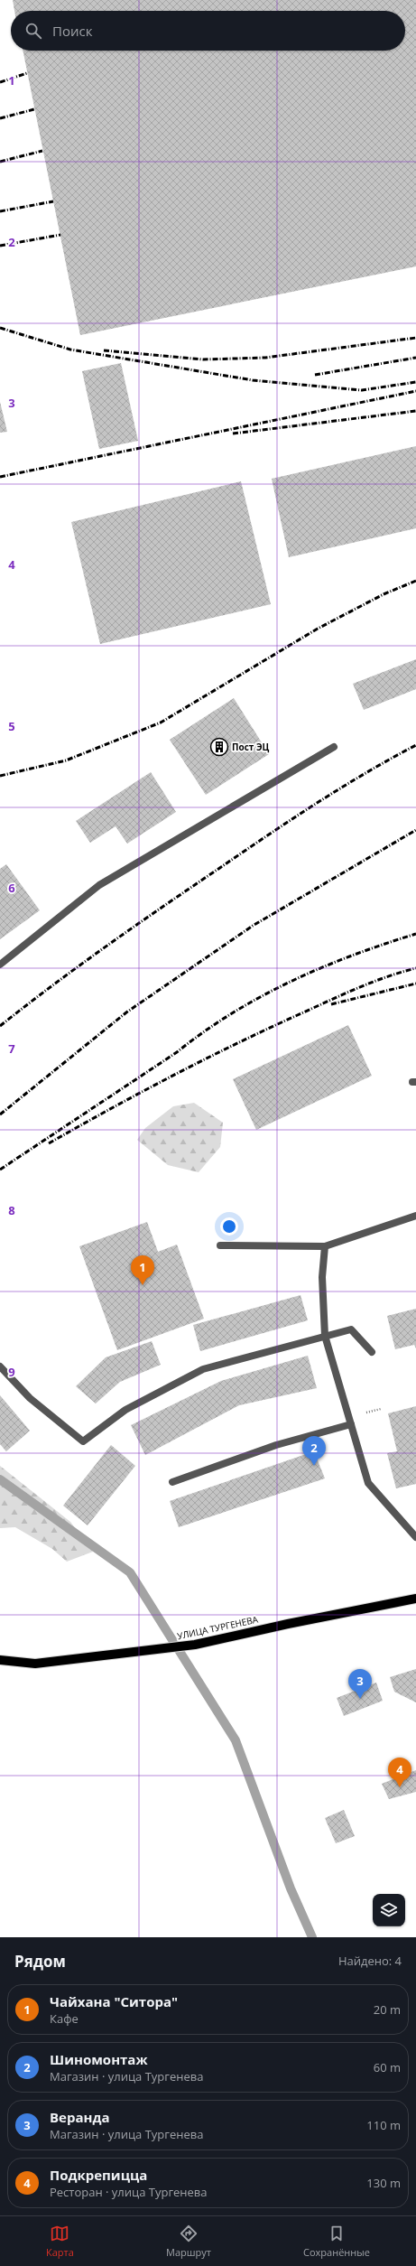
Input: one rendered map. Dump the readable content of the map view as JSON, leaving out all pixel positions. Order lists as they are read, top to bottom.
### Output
{
  "streets": {
    "main road": ["УЛИЦА ТУРГЕНЕВА"]
  },
  "places": {
    "building": ["Пост ЭЦ"]
  },
  "page": {
    "search": "Поиск",
    "pins": [
      "1",
      "2",
      "3",
      "4"
    ],
    "heading": ["Рядом", "Найдено: 4"],
    "list": [
      {
        "mark": "1",
        "name": "Чайхана \"Ситора\"",
        "note": "Кафе",
        "value": "20 m"
      },
      {
        "mark": "2",
        "name": "Шиномонтаж",
        "note": "Магазин · улица Тургенева",
        "value": "60 m"
      },
      {
        "mark": "3",
        "name": "Веранда",
        "note": "Магазин · улица Тургенева",
        "value": "110 m"
      },
      {
        "mark": "4",
        "name": "Подкрепицца",
        "note": "Ресторан · улица Тургенева",
        "value": "130 m"
      }
    ],
    "nav": ["Карта", "Маршрут", "Сохранённые"]
  },
  "grid": {
    "rows": [
      "1",
      "2",
      "3",
      "4",
      "5",
      "6",
      "7",
      "8",
      "9"
    ]
  }
}
